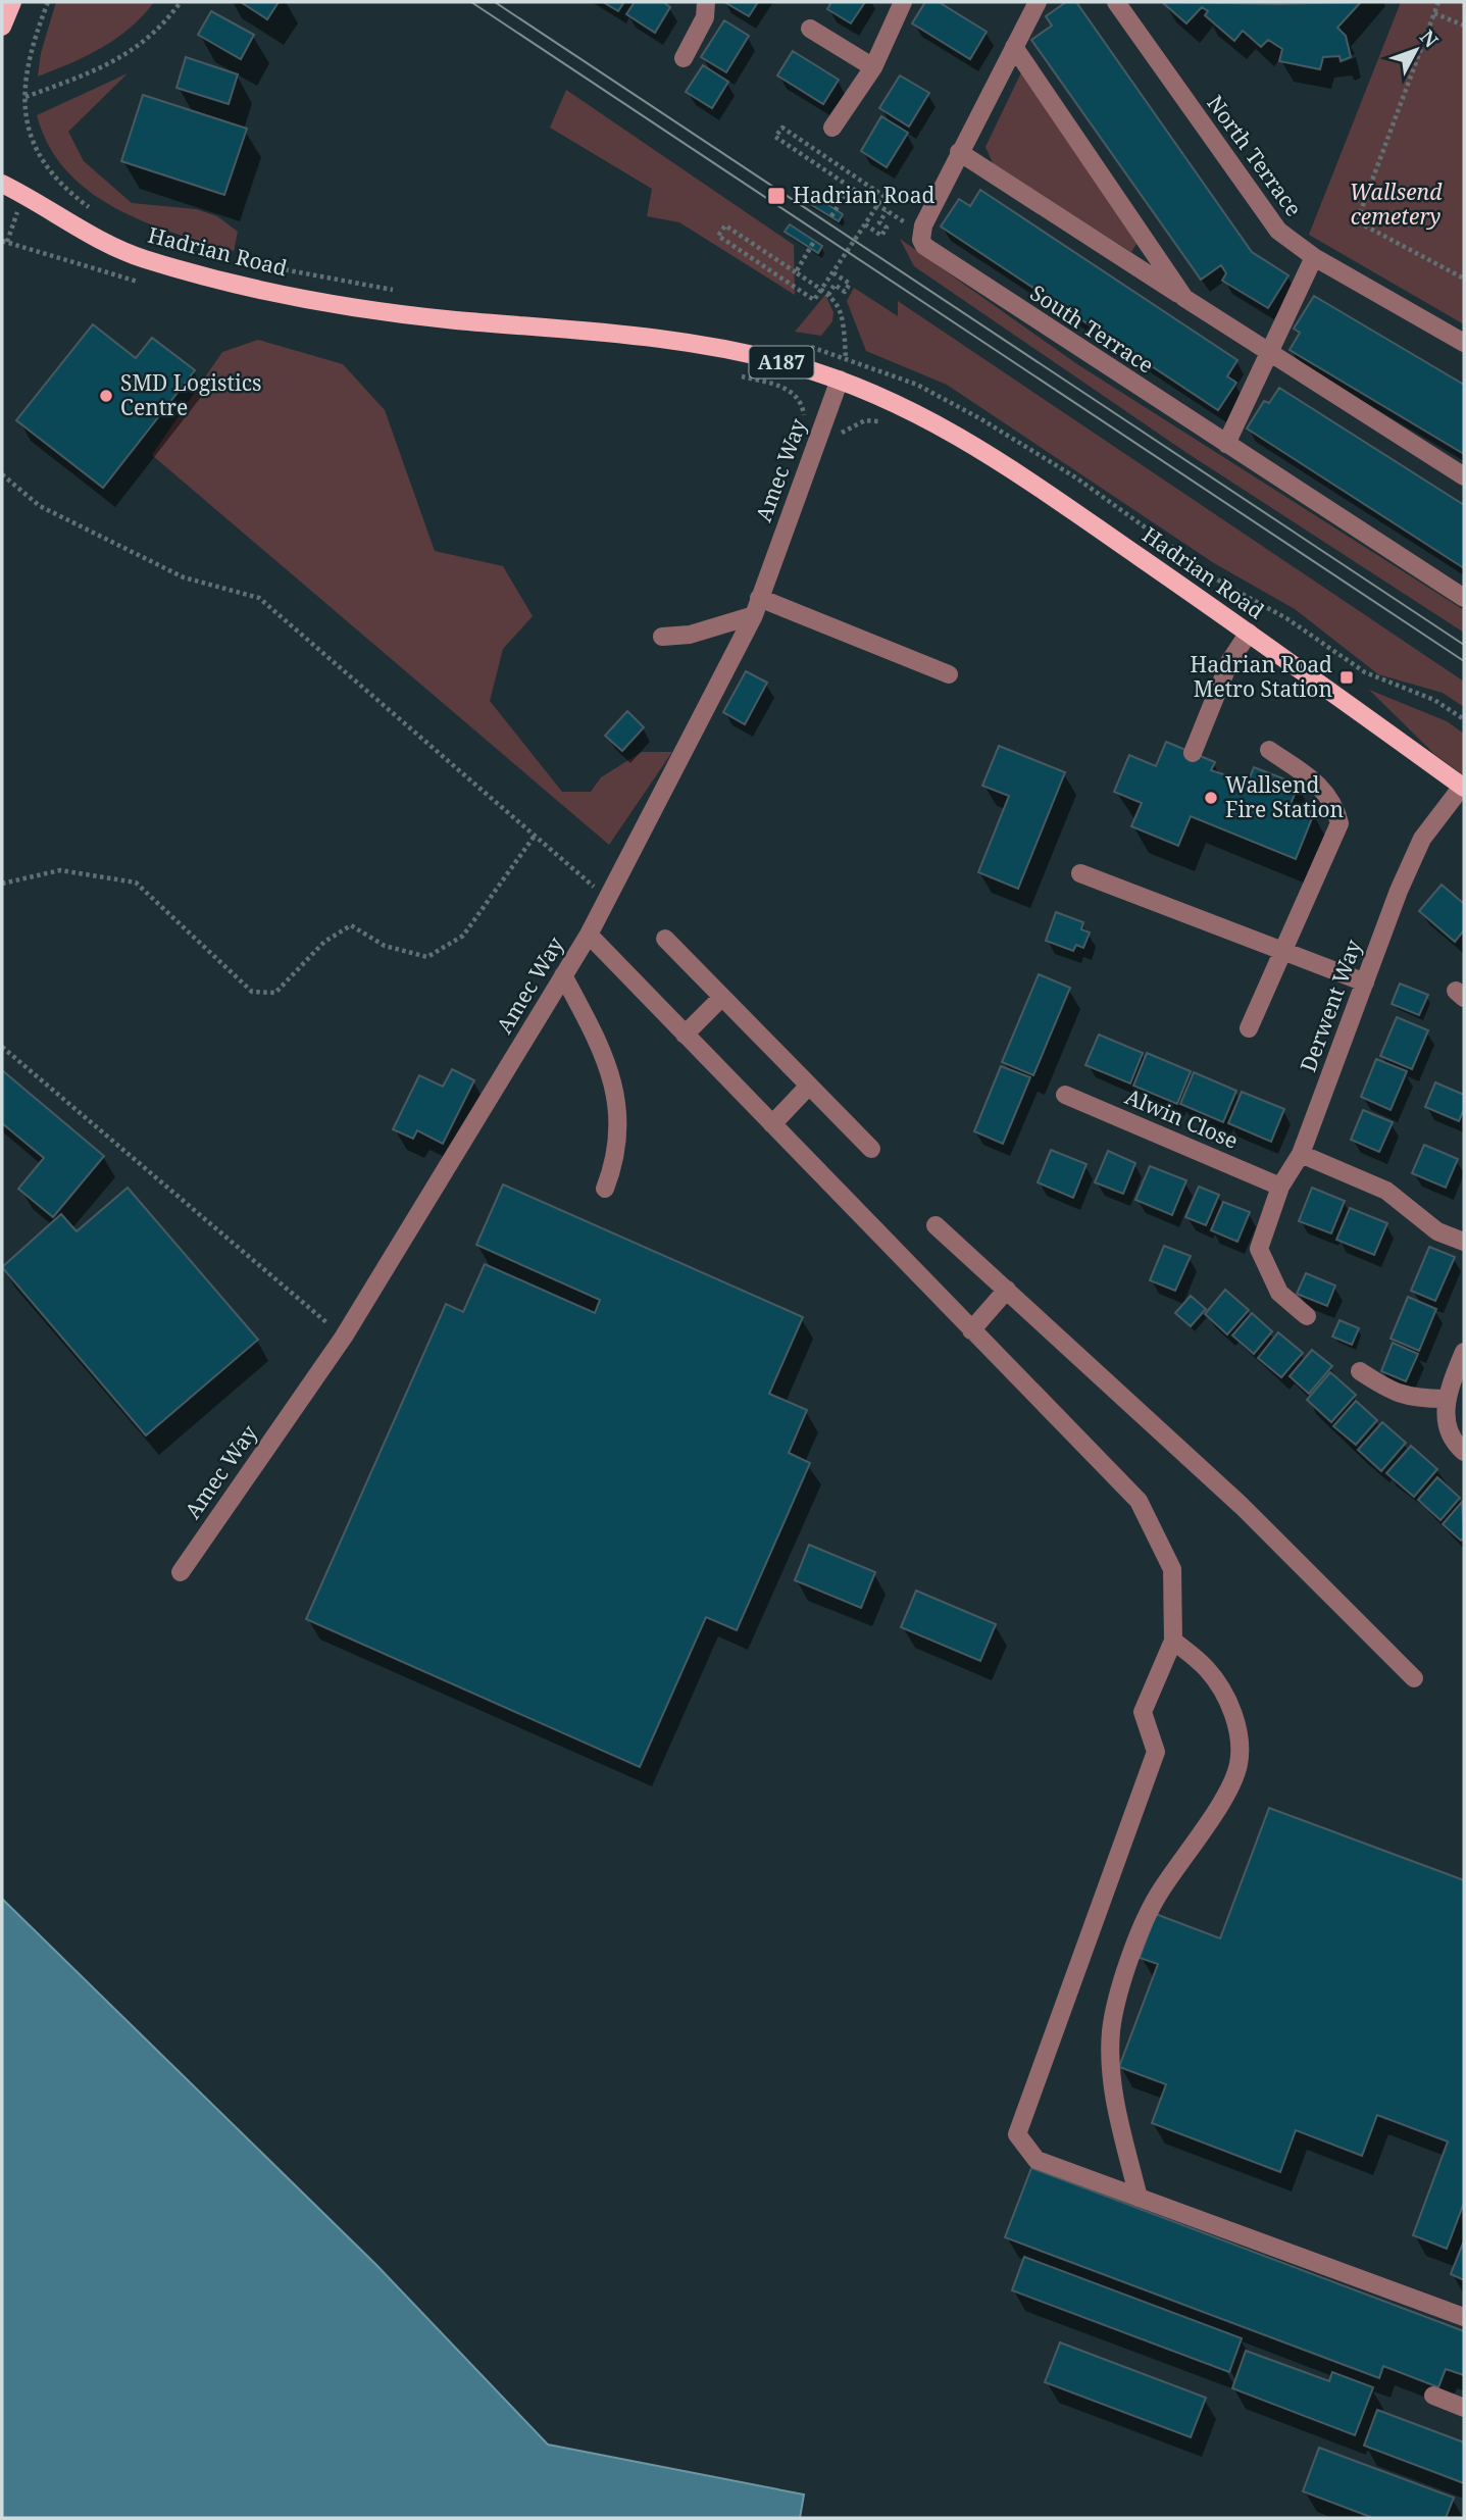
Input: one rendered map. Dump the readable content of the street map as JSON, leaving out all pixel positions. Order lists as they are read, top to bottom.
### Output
{
  "streets": {
    "main road": ["Hadrian Road", "A187"],
    "street": [
      "North Terrace",
      "South Terrace",
      "Amec Way",
      "Derwent Way",
      "Alwin Close"
    ]
  },
  "crossings": [
    ["Hadrian Road", "Amec Way"],
    ["Hadrian Road", "Derwent Way"],
    ["Derwent Way", "Alwin Close"]
  ],
  "parks": ["Wallsend cemetery"],
  "places": {
    "transit": ["Hadrian Road", "Hadrian Road Metro Station"],
    "other": ["SMD Logistics Centre", "Wallsend Fire Station"]
  },
  "north": "top right"
}
